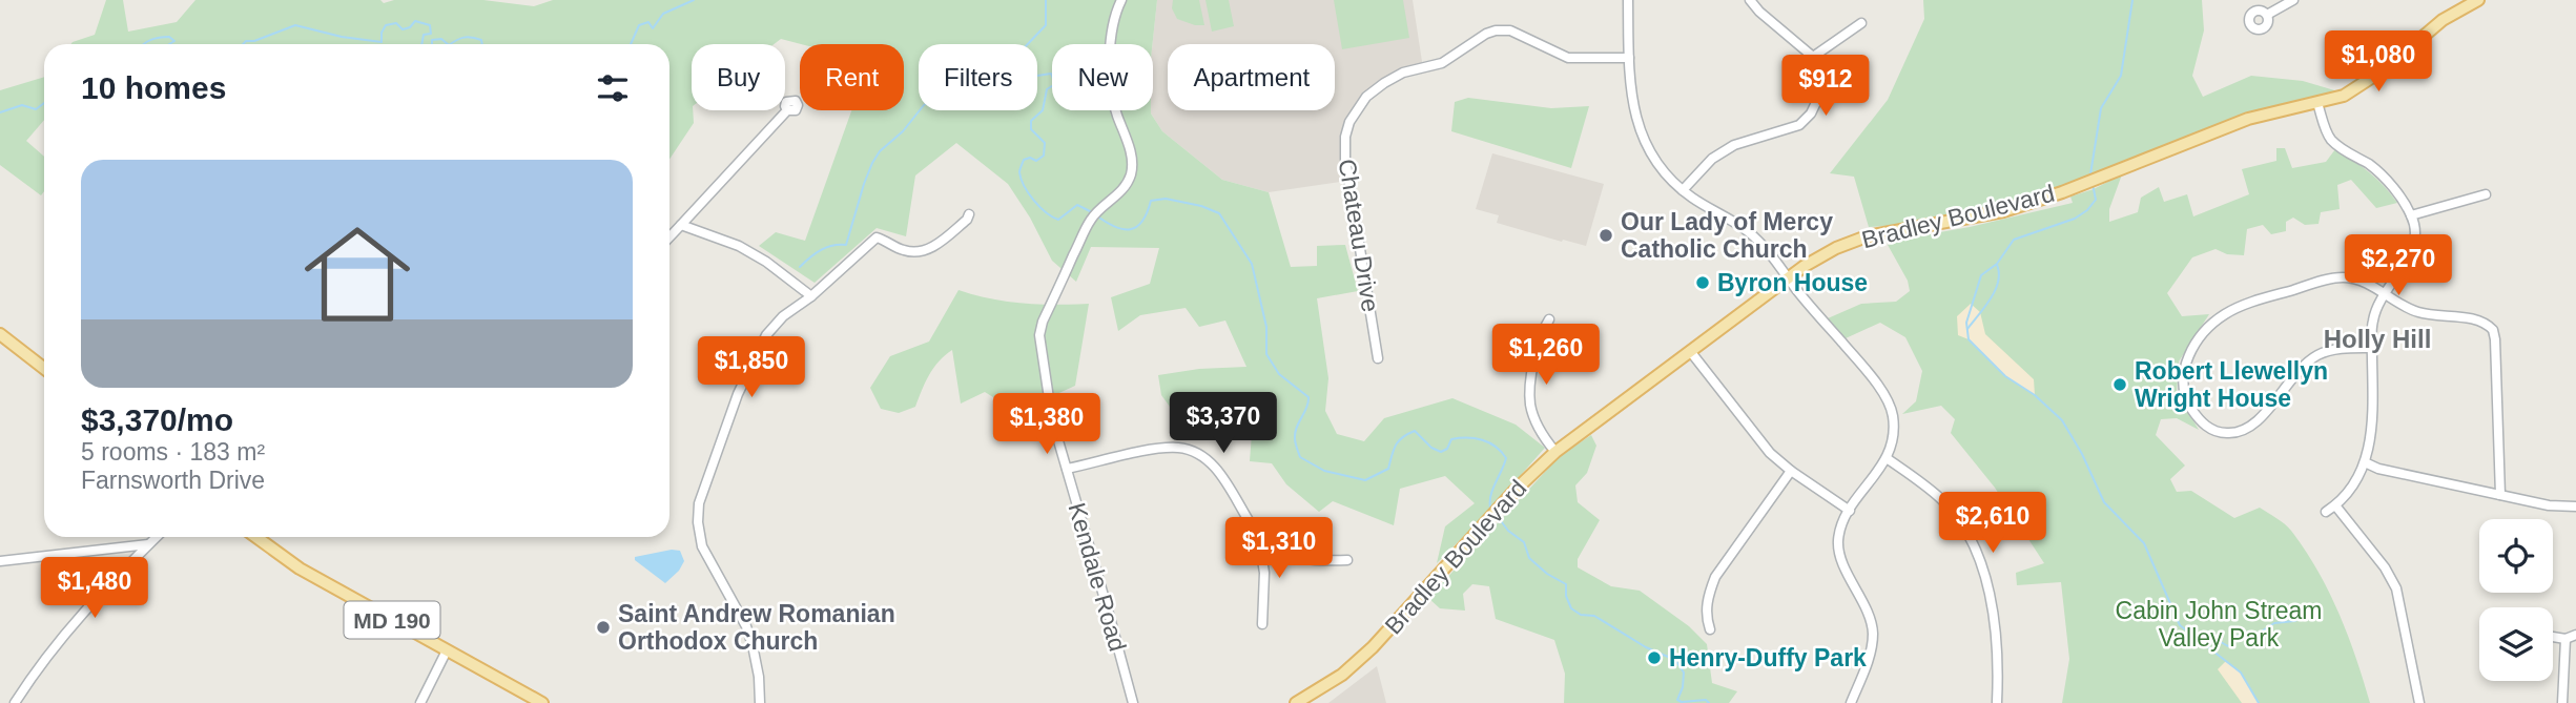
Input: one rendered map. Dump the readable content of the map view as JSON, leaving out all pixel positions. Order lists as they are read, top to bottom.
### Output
{
  "streets": {
    "main road": ["Bradley Boulevard", "MD 190"],
    "street": ["Chateau Drive", "Kendale Road"]
  },
  "districts": ["Holly Hill"],
  "parks": ["Cabin John Stream Valley Park"],
  "places": [
    "Our Lady of Mercy Catholic Church",
    "Byron House",
    "Robert Llewellyn Wright House",
    "Saint Andrew Romanian Orthodox Church",
    "Henry-Duffy Park"
  ],
  "page": {
    "price": [
      "$1,080",
      "$912",
      "$2,270",
      "$1,260",
      "$1,850",
      "$3,370",
      "$1,380",
      "$2,610",
      "$1,310",
      "$1,480"
    ],
    "chip": [
      "Buy",
      "Rent",
      "Filters",
      "New",
      "Apartment"
    ],
    "heading": "10 homes",
    "list": [
      {
        "name": "$3,370/mo",
        "note": "5 rooms · 183 m² · Farnsworth Drive"
      }
    ]
  }
}
